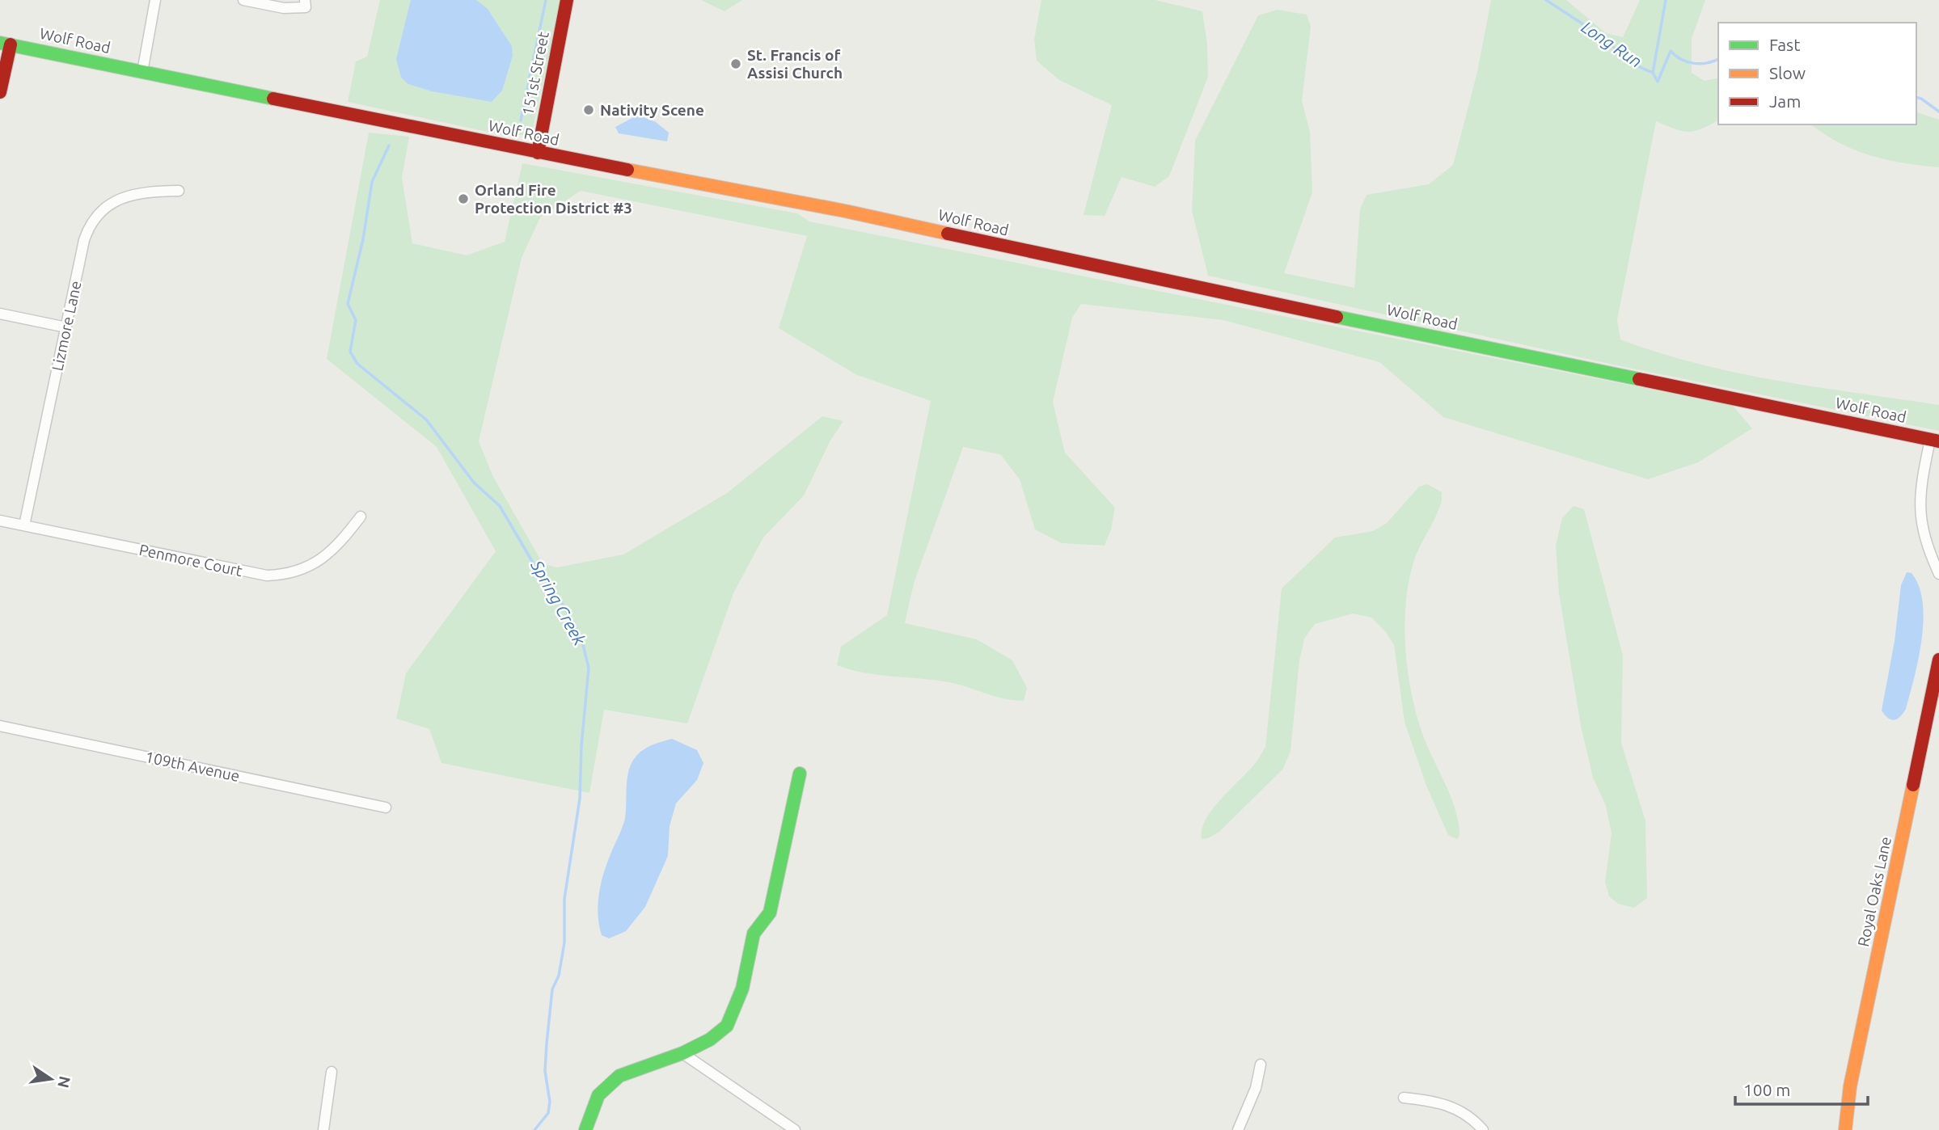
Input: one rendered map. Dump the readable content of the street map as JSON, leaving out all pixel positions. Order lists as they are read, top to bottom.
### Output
{
  "streets": {
    "main road": ["Wolf Road", "151st Street", "Royal Oaks Lane"],
    "street": ["Lizmore Lane", "Penmore Court", "109th Avenue"]
  },
  "crossings": [
    ["Wolf Road", "151st Street"],
    ["Lizmore Lane", "Penmore Court"]
  ],
  "water": ["Long Run", "Spring Creek"],
  "places": ["St. Francis of Assisi Church", "Nativity Scene", "Orland Fire Protection District #3"],
  "legend": ["Fast", "Slow", "Jam"],
  "scale_bar": "100 m",
  "north": "right"
}
